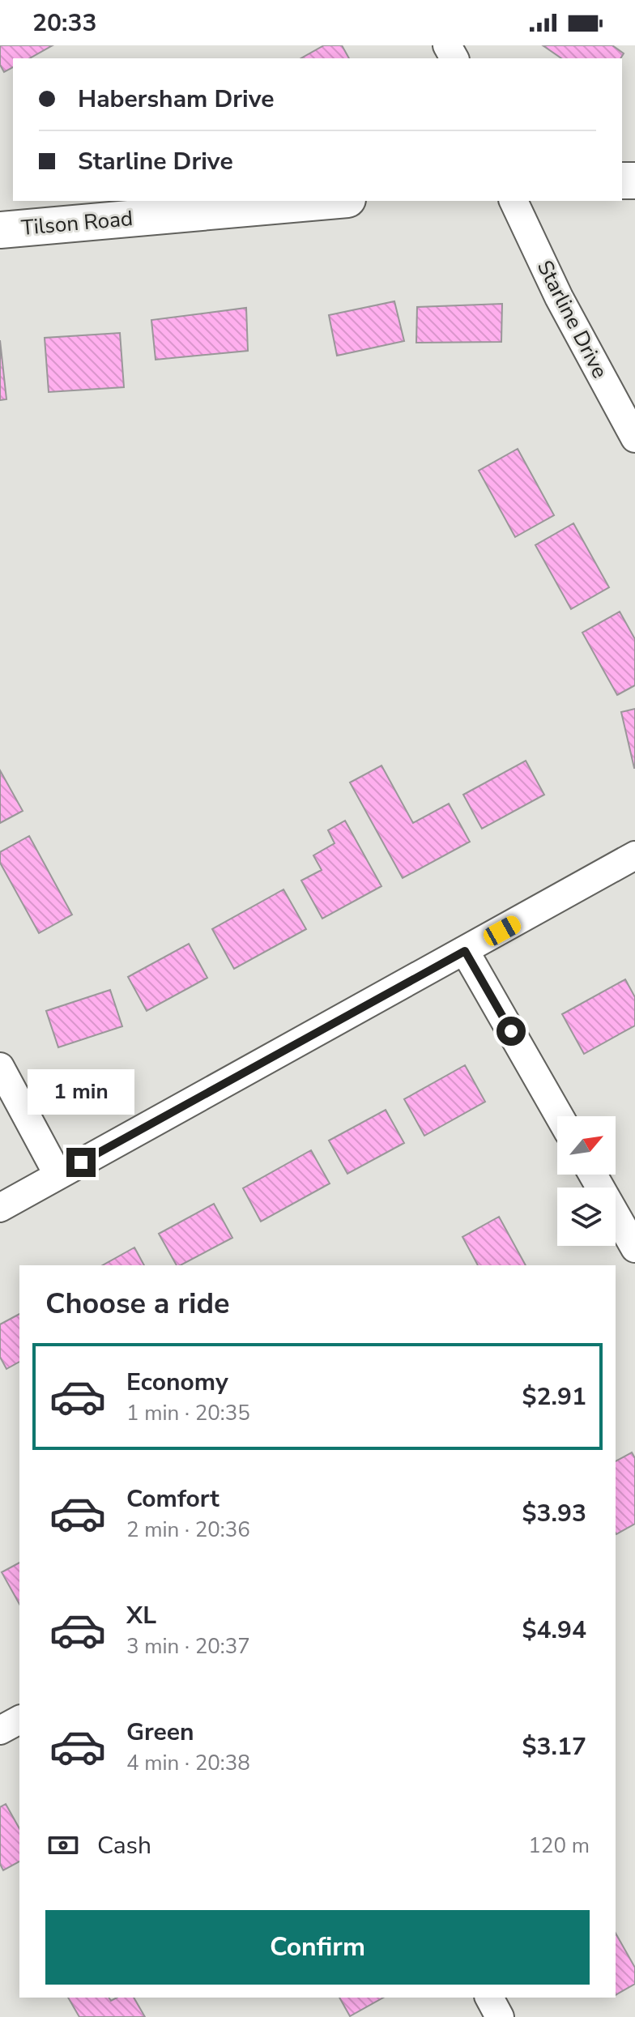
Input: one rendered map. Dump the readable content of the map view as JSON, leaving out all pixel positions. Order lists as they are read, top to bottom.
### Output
{
  "streets": {
    "street": ["Tilson Road", "Starline Drive"]
  },
  "north": "top right",
  "page": {
    "status": "20:33",
    "banner": ["Habersham Drive", "Starline Drive"],
    "bubble": "1 min",
    "heading": "Choose a ride",
    "list": [
      {
        "name": "Economy",
        "note": "1 min · 20:35",
        "value": "$2.91"
      },
      {
        "name": "Comfort",
        "note": "2 min · 20:36",
        "value": "$3.93"
      },
      {
        "name": "XL",
        "note": "3 min · 20:37",
        "value": "$4.94"
      },
      {
        "name": "Green",
        "note": "4 min · 20:38",
        "value": "$3.17"
      }
    ],
    "pay": ["Cash", "120 m"],
    "buttons": "Confirm"
  }
}
